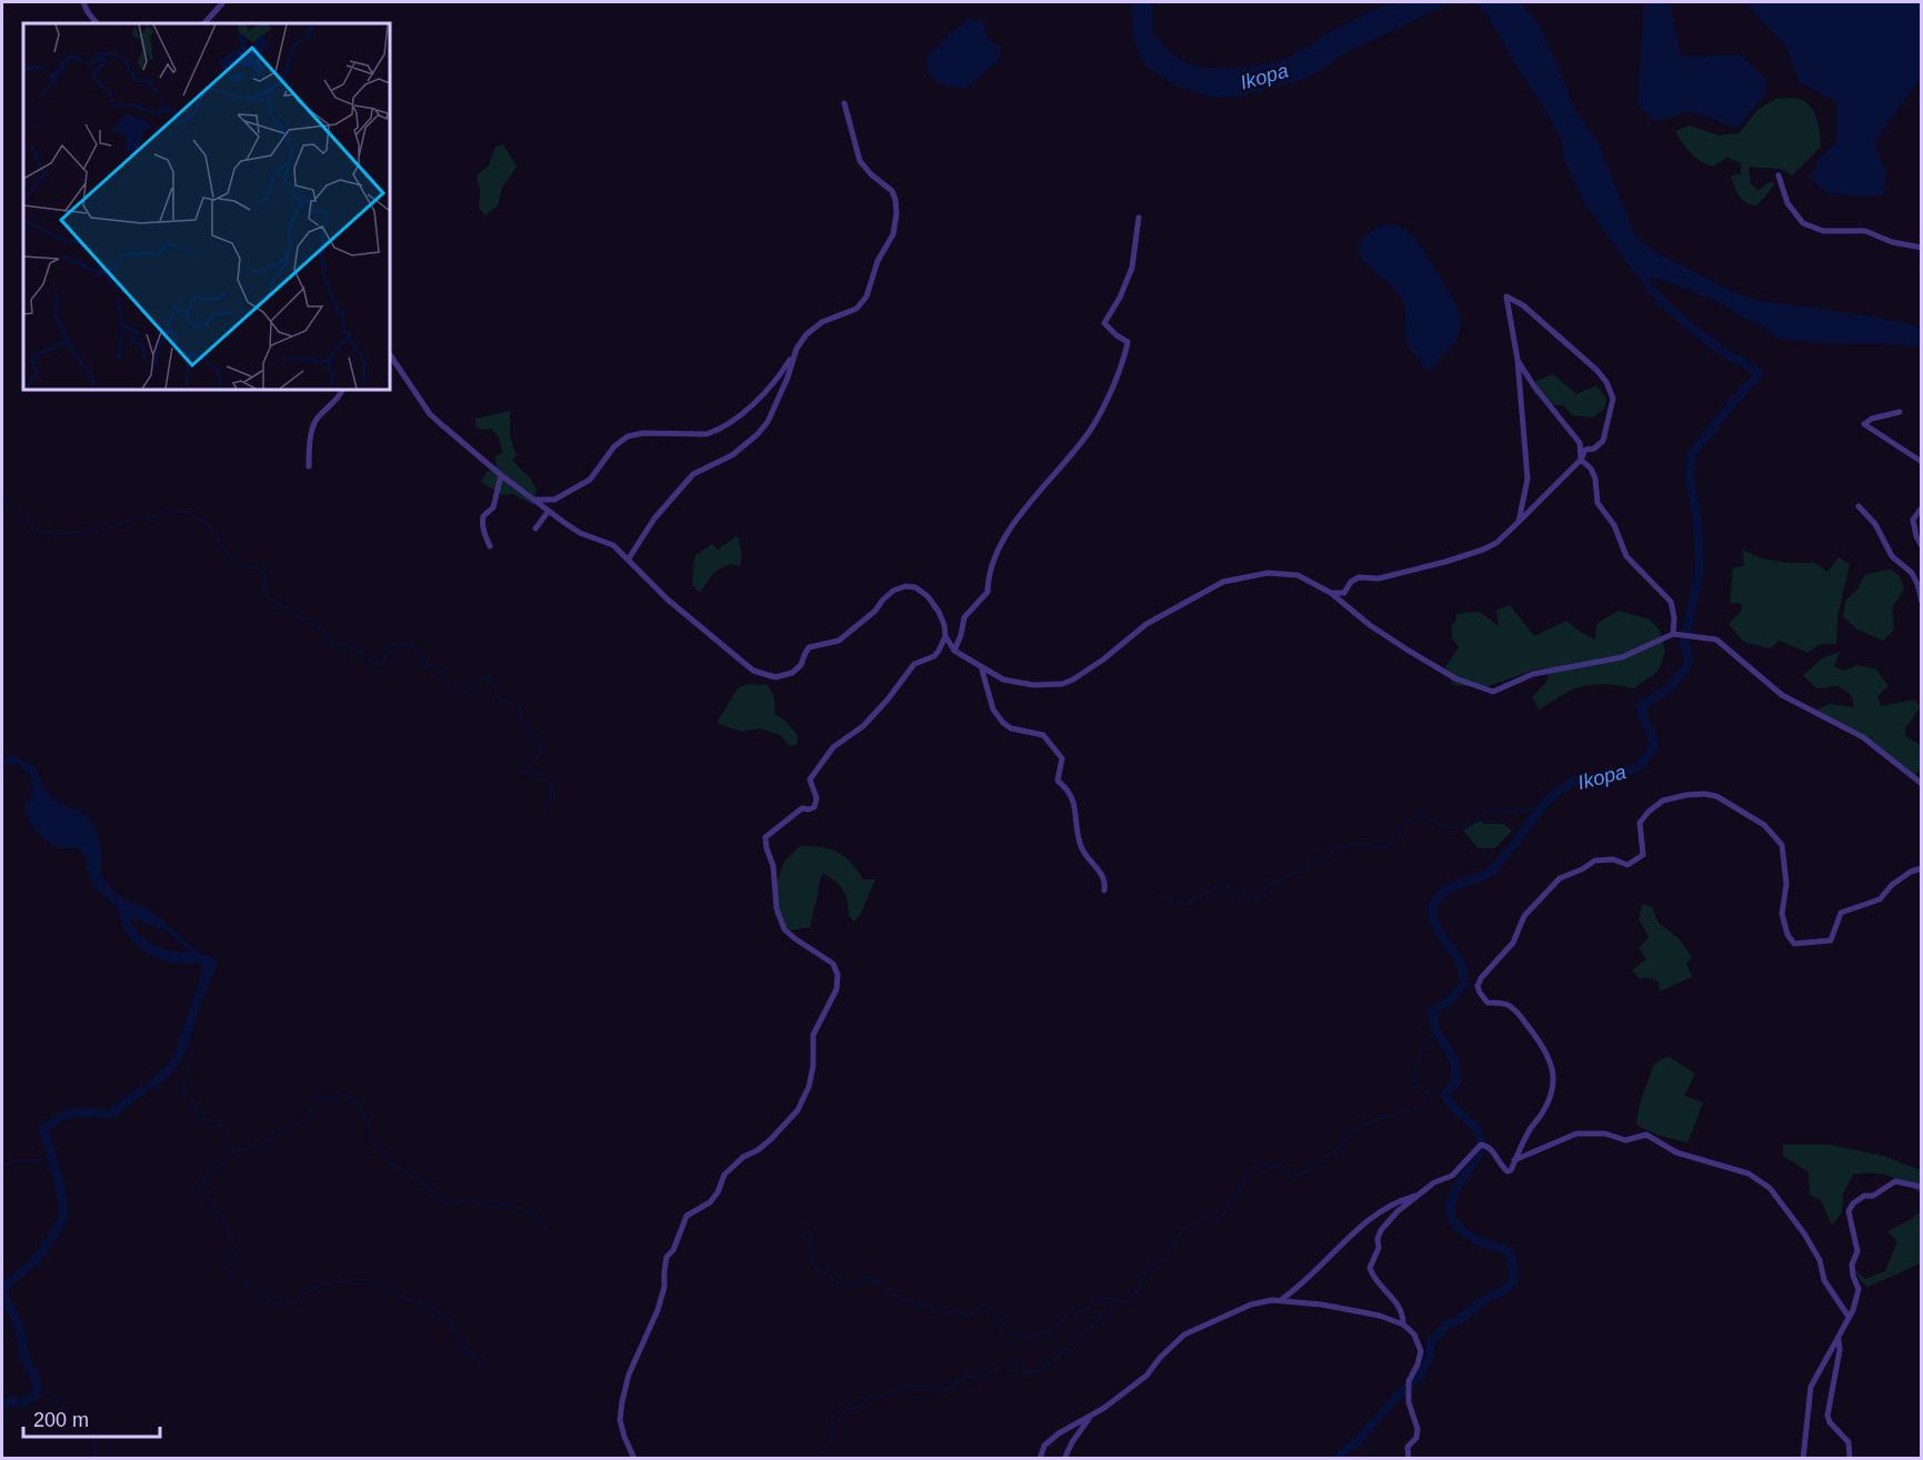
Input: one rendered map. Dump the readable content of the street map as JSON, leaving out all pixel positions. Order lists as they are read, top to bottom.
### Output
{
  "water": ["Ikopa"],
  "scale_bar": "200 m"
}
